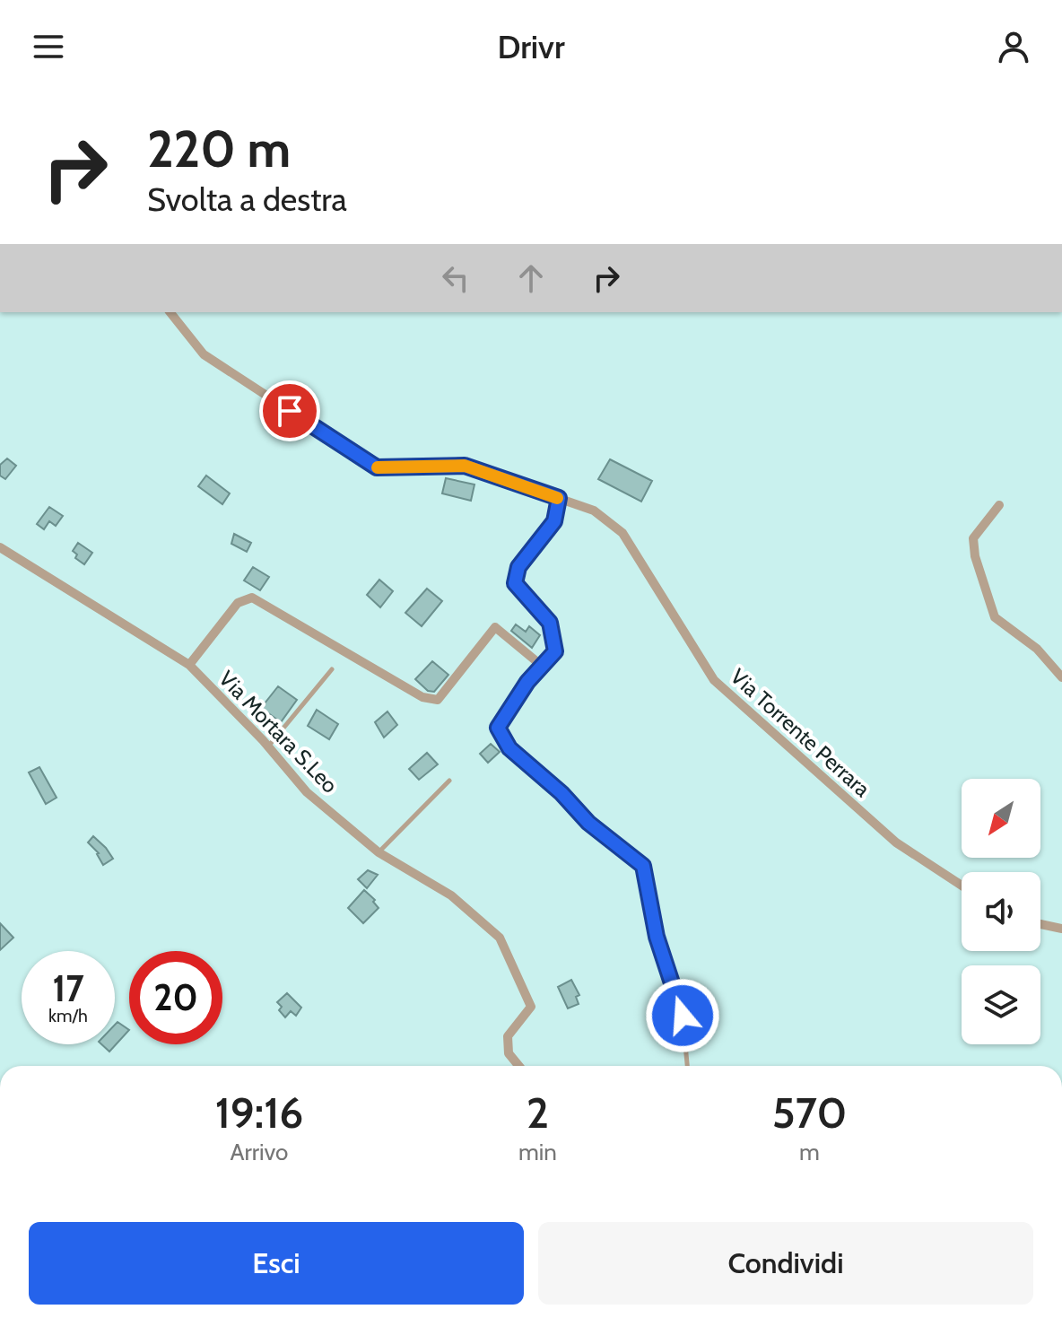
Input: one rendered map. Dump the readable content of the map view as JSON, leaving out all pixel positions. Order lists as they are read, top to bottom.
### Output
{
  "streets": {
    "street": ["Via Mortara S.Leo", "Via Torrente Perrara"]
  },
  "north": "bottom left",
  "page": {
    "header": "Drivr",
    "turn": ["220 m", "Svolta a destra"],
    "speed": "17 km/h",
    "limit": "20",
    "eta": [
      "19:16",
      "Arrivo",
      "2",
      "min",
      "570",
      "m"
    ],
    "buttons": ["Esci", "Condividi"]
  }
}
